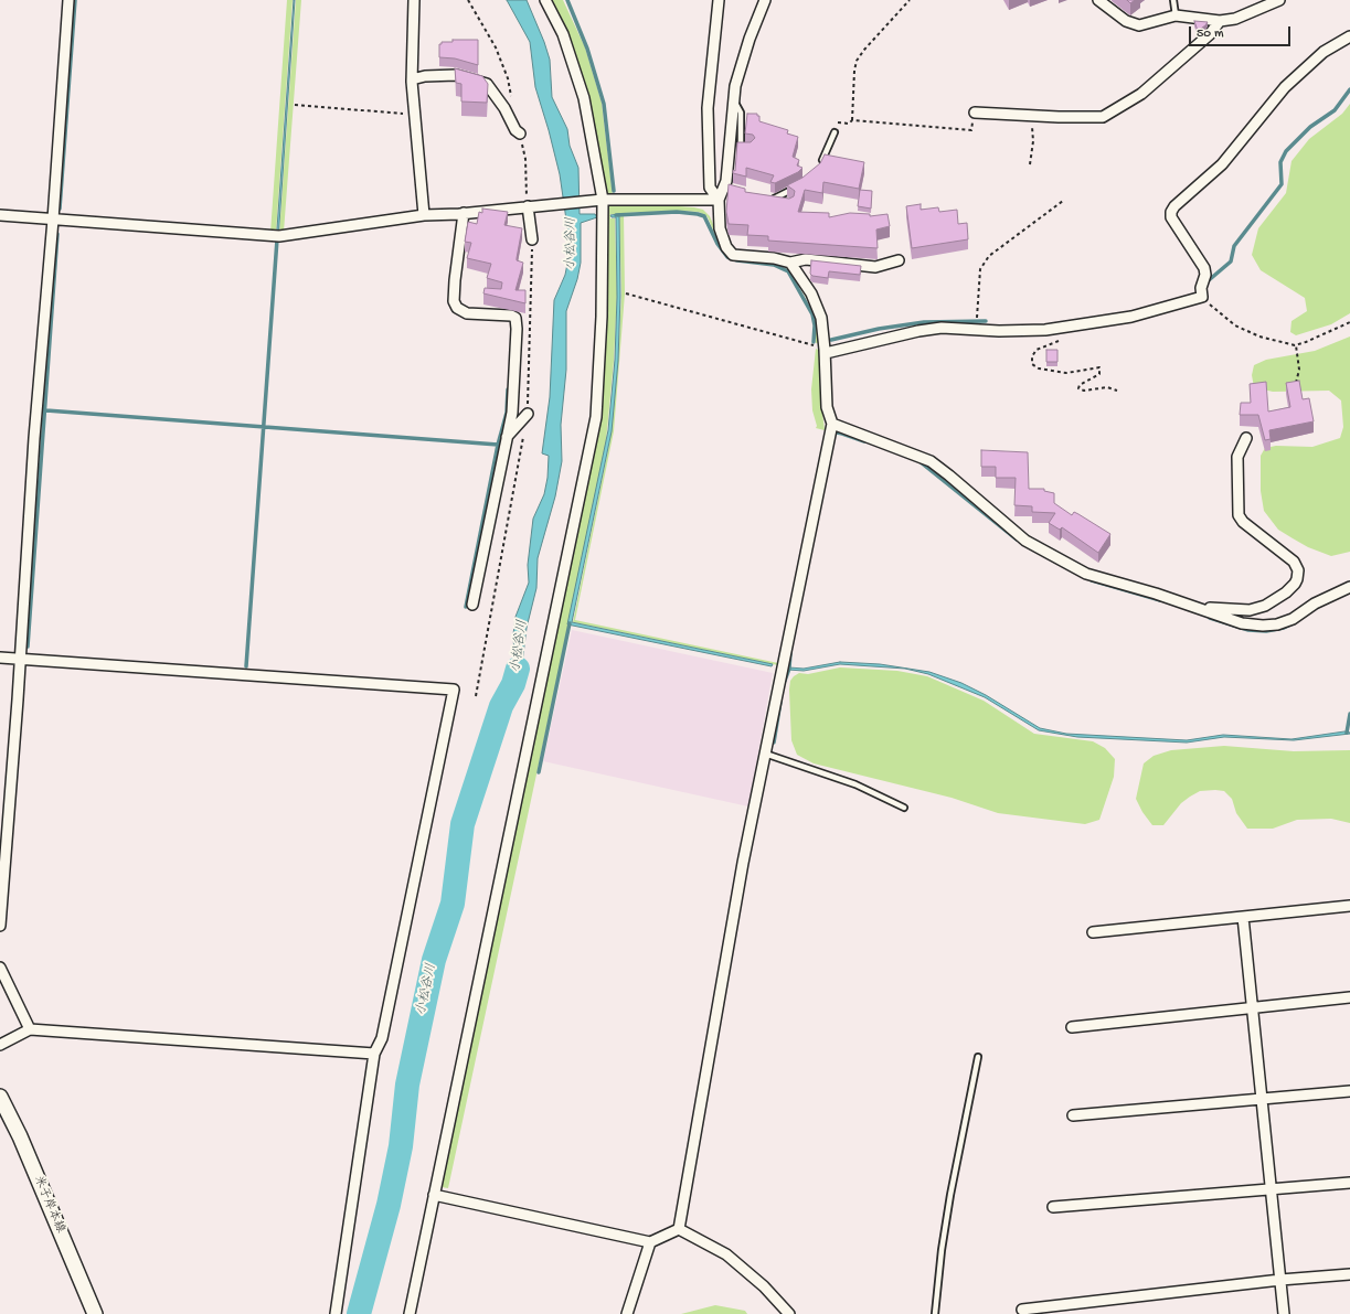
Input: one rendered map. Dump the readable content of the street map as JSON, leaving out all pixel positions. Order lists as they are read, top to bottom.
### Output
{
  "streets": {
    "main road": ["米子岸本線"]
  },
  "water": ["小松谷川"],
  "scale_bar": "50 m"
}
